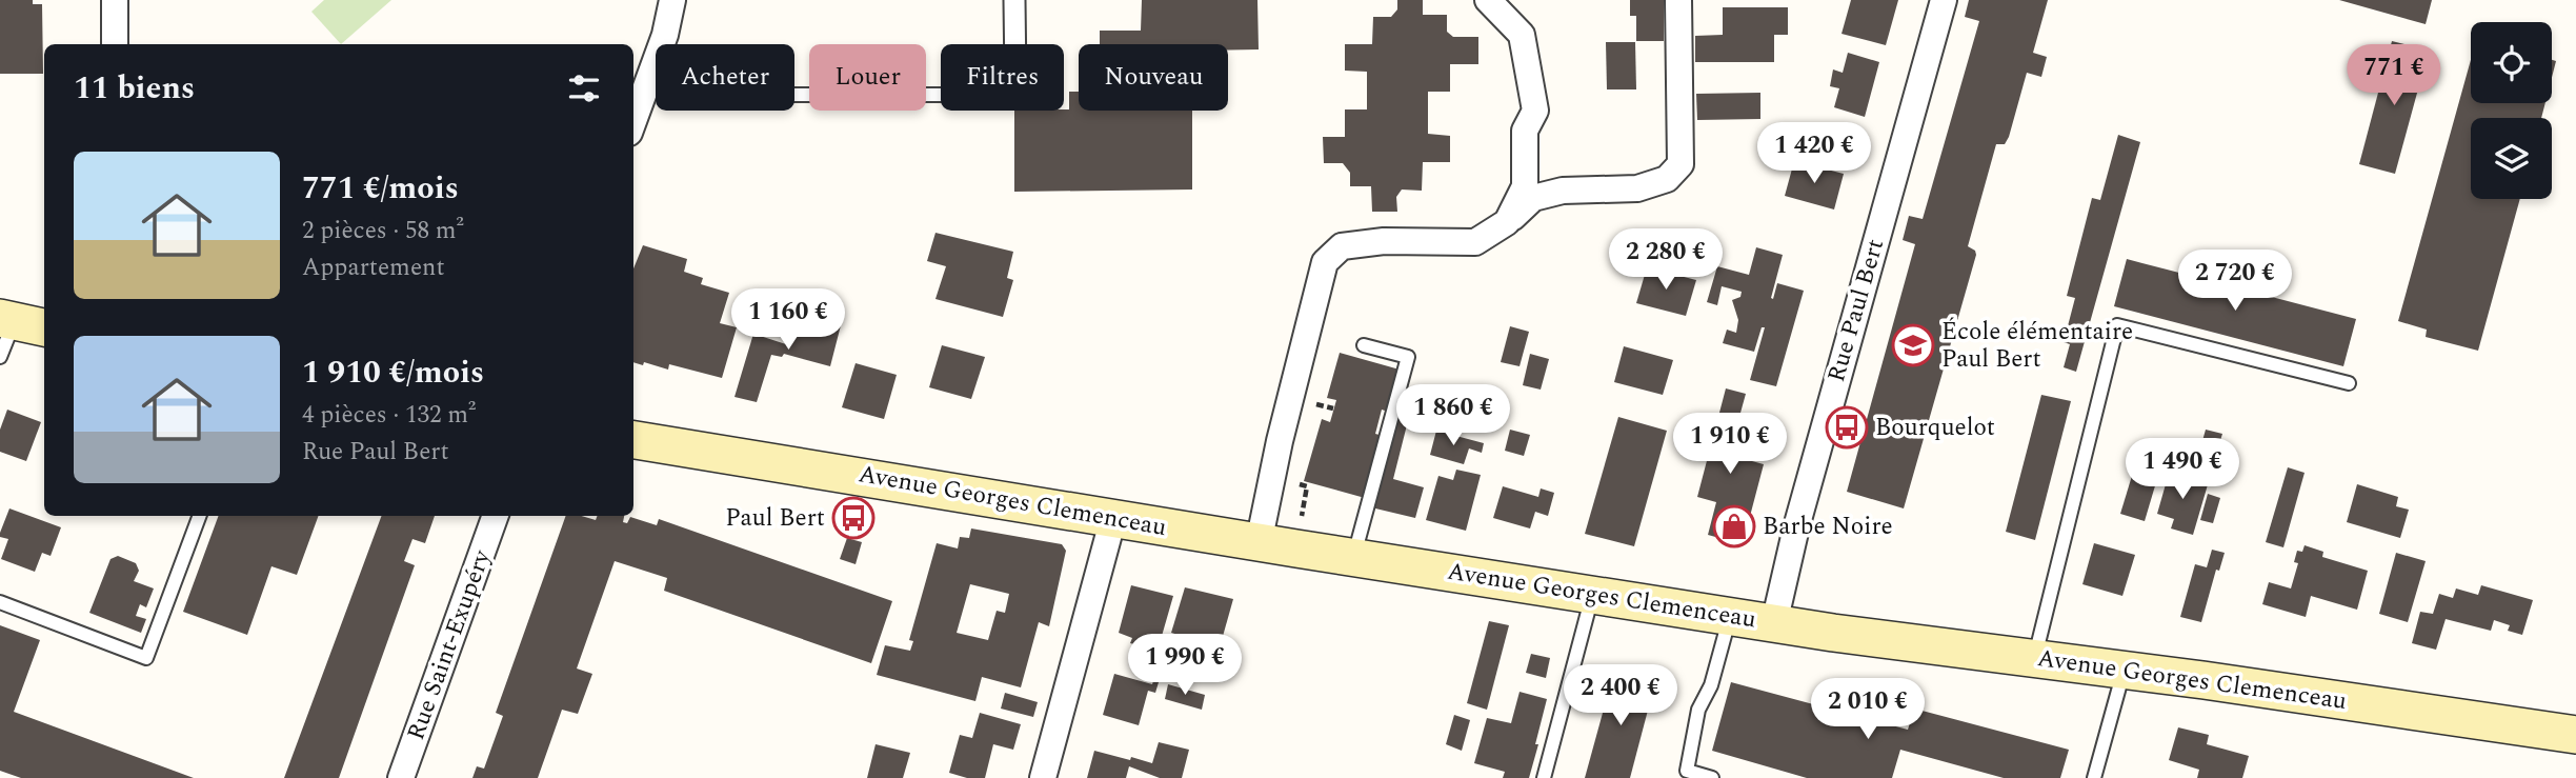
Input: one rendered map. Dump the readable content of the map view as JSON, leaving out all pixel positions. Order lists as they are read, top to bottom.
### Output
{
  "streets": {
    "main road": ["Avenue Georges Clemenceau"],
    "street": ["Rue Paul Bert", "Rue Saint-Exupéry"]
  },
  "crossings": [
    ["Rue Paul Bert", "Avenue Georges Clemenceau"]
  ],
  "places": {
    "school or university": ["École élémentaire Paul Bert"],
    "bus stop": ["Bourquelot", "Paul Bert"],
    "shop": ["Barbe Noire"]
  },
  "page": {
    "price": [
      "771 €",
      "1 420 €",
      "2 280 €",
      "2 720 €",
      "1 160 €",
      "1 860 €",
      "1 910 €",
      "1 490 €",
      "1 990 €",
      "2 400 €",
      "2 010 €"
    ],
    "chip": [
      "Acheter",
      "Louer",
      "Filtres",
      "Nouveau"
    ],
    "heading": "11 biens",
    "list": [
      {
        "name": "771 €/mois",
        "note": "2 pièces · 58 m² · Appartement"
      },
      {
        "name": "1 910 €/mois",
        "note": "4 pièces · 132 m² · Rue Paul Bert"
      }
    ]
  }
}
